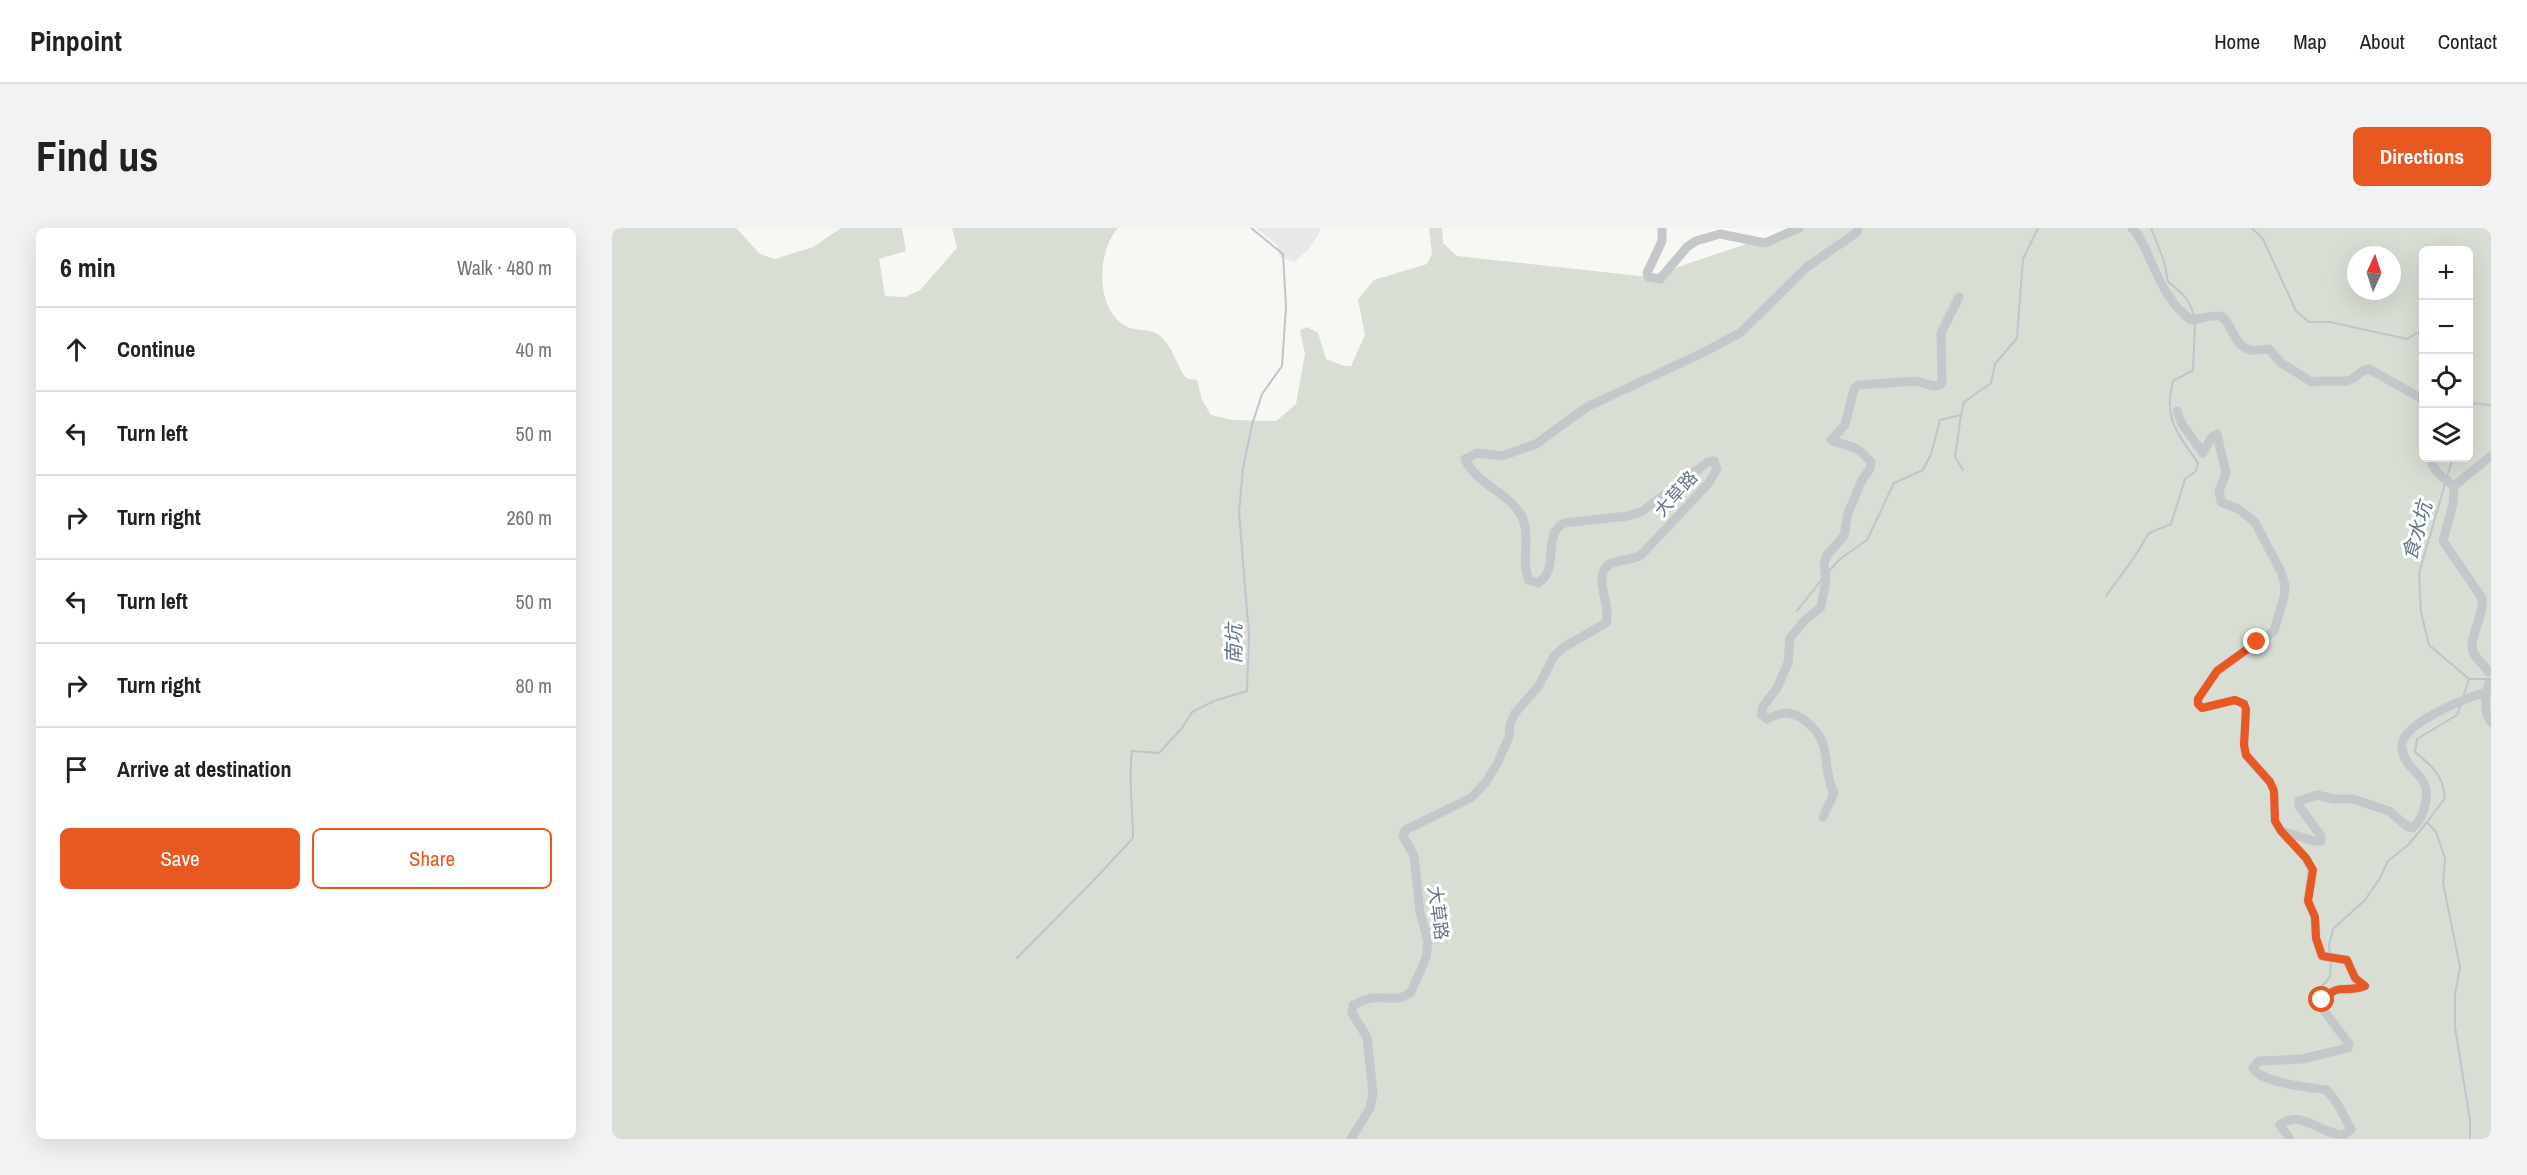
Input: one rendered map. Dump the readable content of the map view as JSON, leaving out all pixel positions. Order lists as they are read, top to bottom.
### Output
{
  "streets": {
    "street": ["大草路"]
  },
  "water": ["食水坑", "南坑"],
  "north": "top",
  "page": {
    "header": "Pinpoint",
    "nav": [
      "Home",
      "Map",
      "About",
      "Contact"
    ],
    "buttons": [
      "Directions",
      ["Save", "Share"]
    ],
    "title": "Find us",
    "heading": ["6 min", "Walk · 480 m"],
    "map_buttons": ["+", "−"],
    "list": [
      ["Continue", "40 m"],
      ["Turn left", "50 m"],
      ["Turn right", "260 m"],
      ["Turn left", "50 m"],
      ["Turn right", "80 m"],
      "Arrive at destination"
    ]
  }
}
